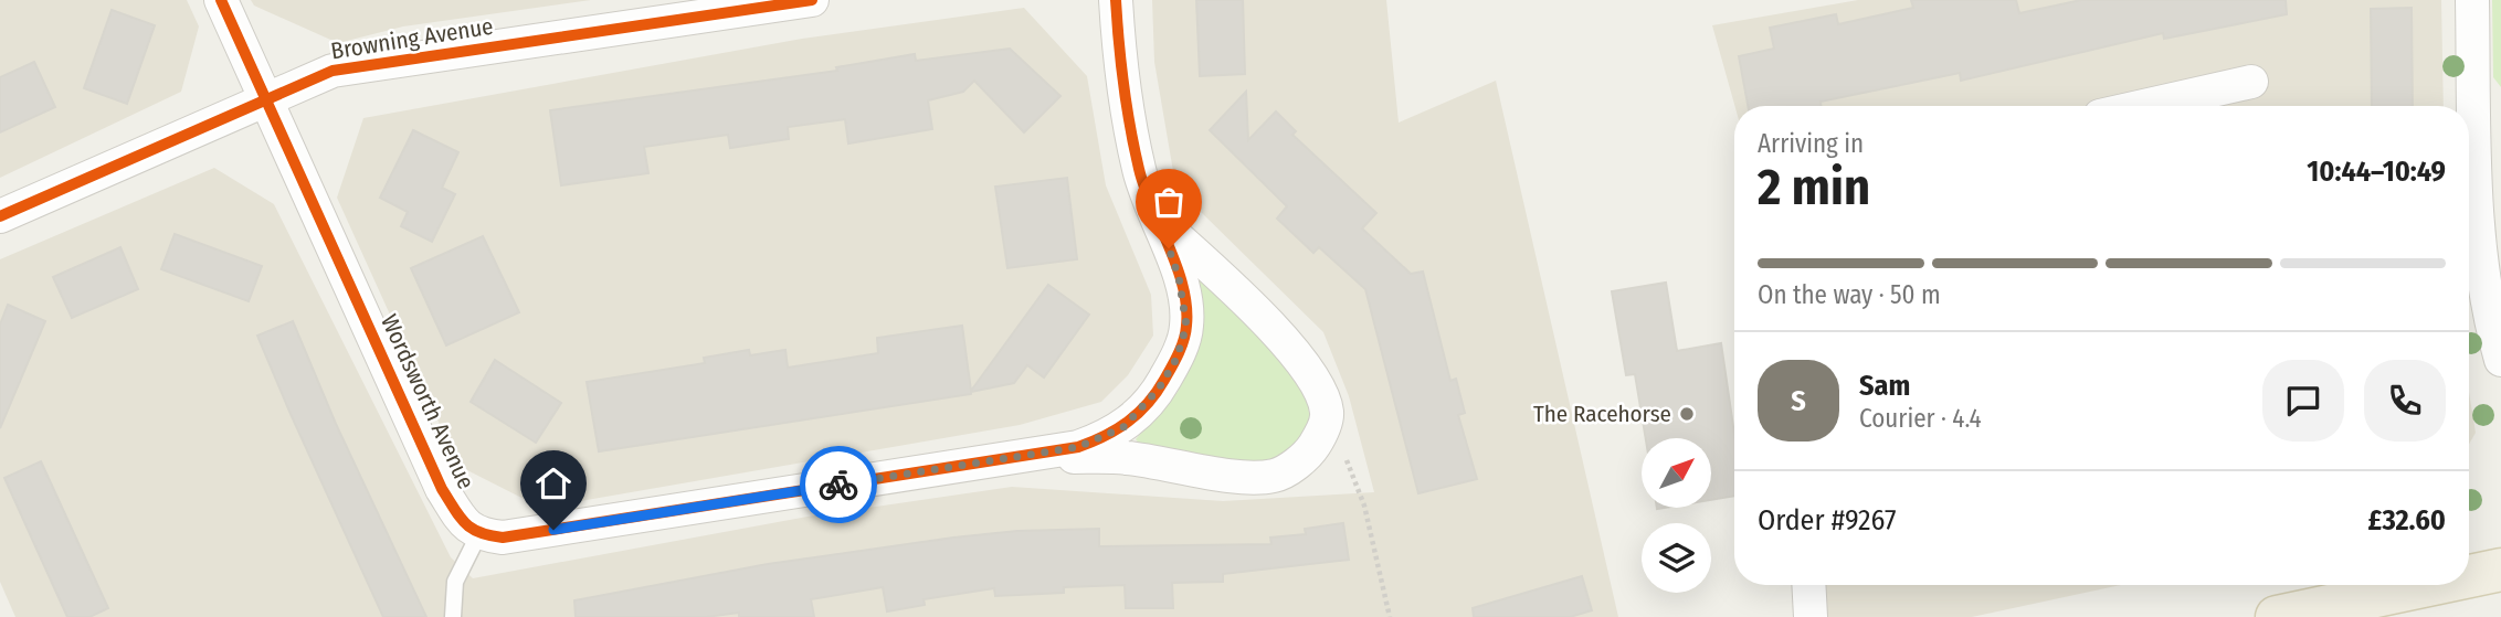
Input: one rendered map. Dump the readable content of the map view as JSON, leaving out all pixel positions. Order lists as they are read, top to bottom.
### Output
{
  "streets": {
    "street": ["Browning Avenue", "Wordsworth Avenue"]
  },
  "crossings": [
    ["Browning Avenue", "Wordsworth Avenue"]
  ],
  "places": ["The Racehorse"],
  "north": "top right",
  "page": {
    "heading": ["2 min", "Arriving in", "10:44–10:49"],
    "panel": [
      "Sam",
      "Courier · 4.4",
      "Order #9267",
      "£32.60"
    ],
    "bar": "On the way · 50 m",
    "round": "S"
  }
}
